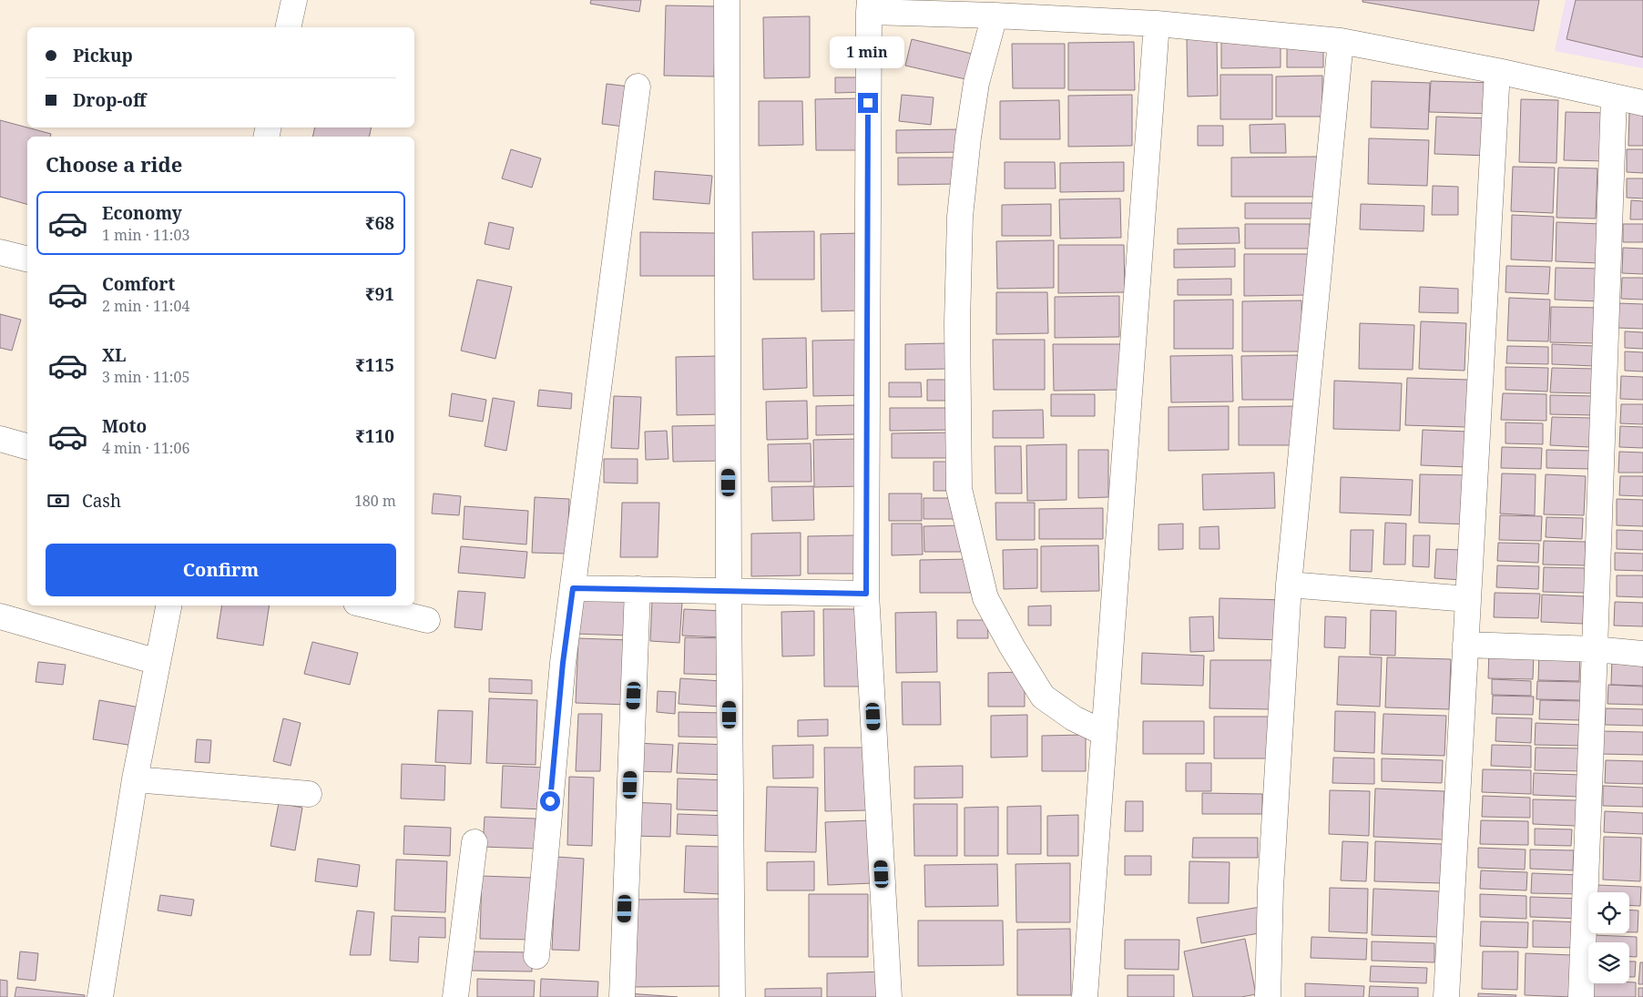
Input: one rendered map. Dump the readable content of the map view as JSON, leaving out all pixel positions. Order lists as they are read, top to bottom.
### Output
{
  "page": {
    "banner": ["Pickup", "Drop-off"],
    "bubble": "1 min",
    "heading": "Choose a ride",
    "list": [
      {
        "name": "Economy",
        "note": "1 min · 11:03",
        "value": "₹68"
      },
      {
        "name": "Comfort",
        "note": "2 min · 11:04",
        "value": "₹91"
      },
      {
        "name": "XL",
        "note": "3 min · 11:05",
        "value": "₹115"
      },
      {
        "name": "Moto",
        "note": "4 min · 11:06",
        "value": "₹110"
      }
    ],
    "pay": ["Cash", "180 m"],
    "buttons": "Confirm"
  }
}
